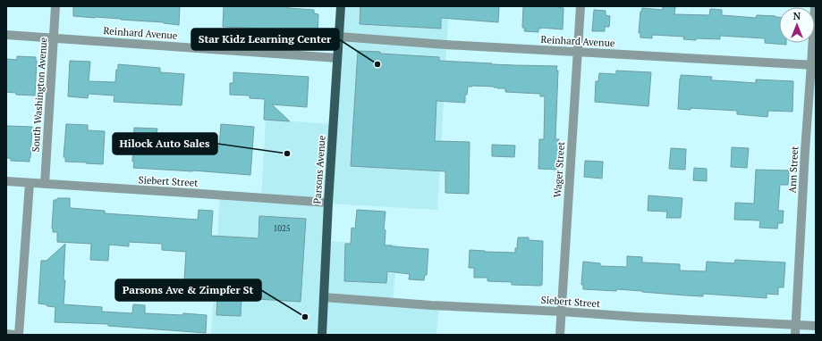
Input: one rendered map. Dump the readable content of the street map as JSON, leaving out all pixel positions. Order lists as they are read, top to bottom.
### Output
{
  "streets": {
    "main road": ["Parsons Avenue"],
    "street": [
      "Reinhard Avenue",
      "South Washington Avenue",
      "Wager Street",
      "Ann Street",
      "Siebert Street"
    ]
  },
  "crossings": [
    ["Reinhard Avenue", "South Washington Avenue"],
    ["Reinhard Avenue", "Parsons Avenue"],
    ["Reinhard Avenue", "Wager Street"],
    ["Reinhard Avenue", "Ann Street"],
    ["South Washington Avenue", "Siebert Street"],
    ["Parsons Avenue", "Siebert Street"],
    ["Wager Street", "Siebert Street"],
    ["Ann Street", "Siebert Street"]
  ],
  "places": ["Star Kidz Learning Center", "Hilock Auto Sales", "Parsons Ave & Zimpfer St"],
  "house_numbers": ["1025"],
  "north": "top"
}
